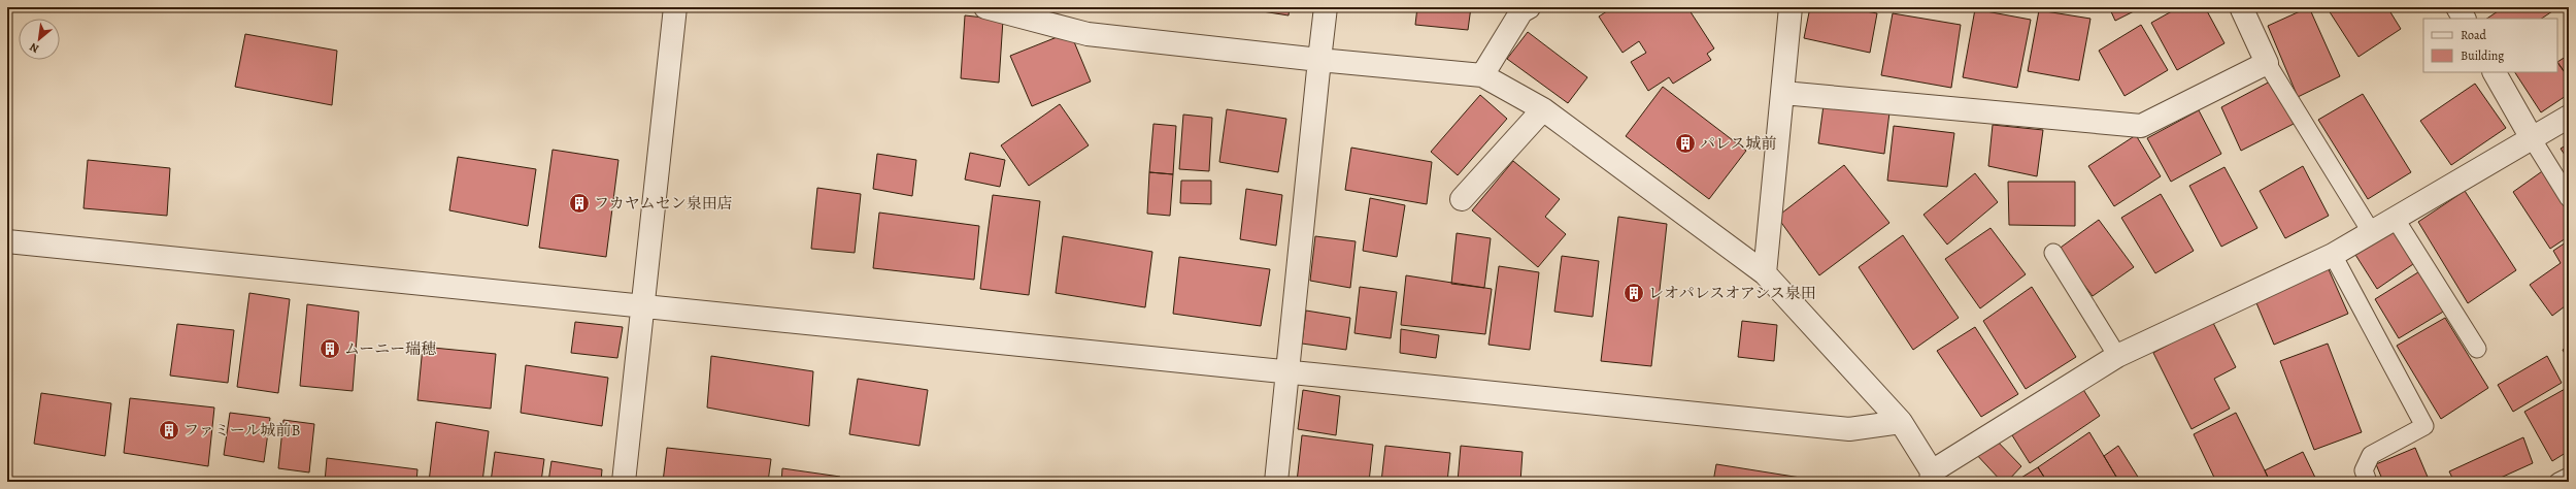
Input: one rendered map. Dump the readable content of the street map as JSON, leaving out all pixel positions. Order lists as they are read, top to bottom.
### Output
{
  "places": {
    "building": [
      "パレス城前",
      "フカヤムセン泉田店",
      "レオパレスオアシス泉田",
      "ムーニー瑞穂",
      "ファミール城前B"
    ]
  },
  "legend": ["Road", "Building"],
  "north": "bottom left"
}
